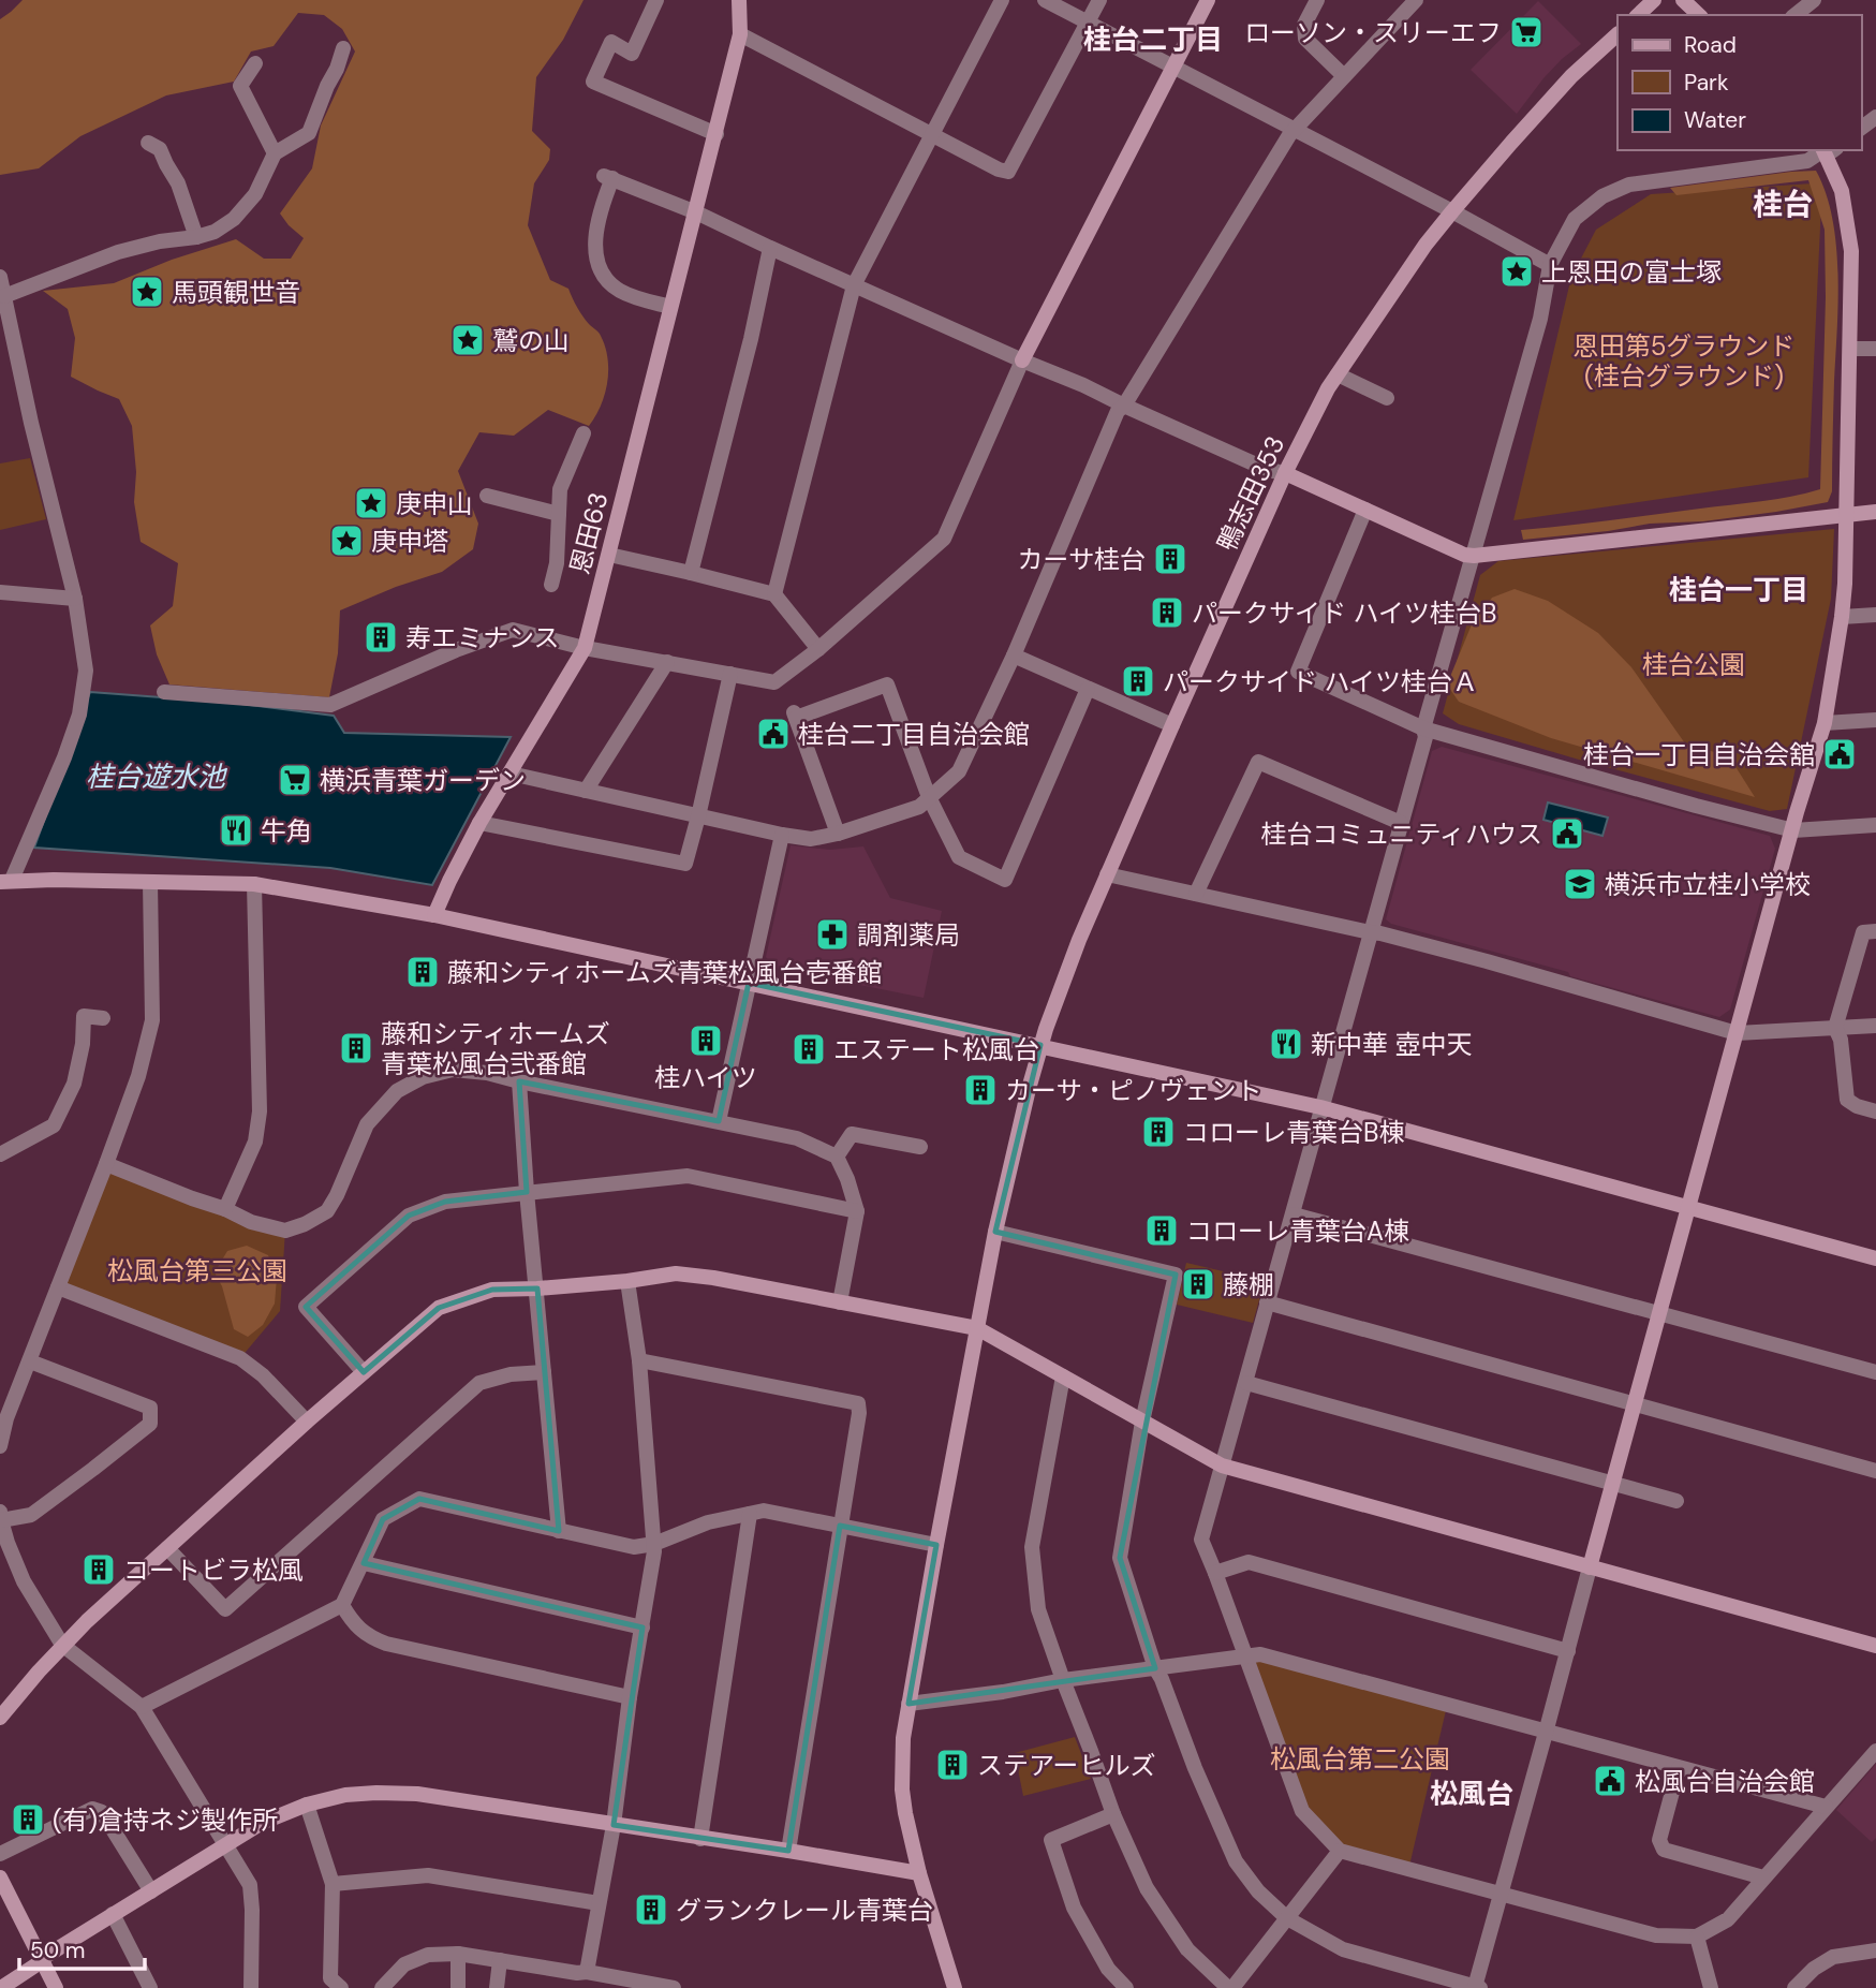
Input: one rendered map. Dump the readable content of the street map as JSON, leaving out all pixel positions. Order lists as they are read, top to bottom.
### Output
{
  "streets": {
    "street": ["鴨志田353", "恩田63"]
  },
  "districts": [
    "桂台二丁目",
    "桂台",
    "桂台一丁目",
    "松風台"
  ],
  "water": ["桂台遊水池"],
  "parks": [
    "恩田第5グラウンド (桂台グラウンド)",
    "桂台公園",
    "松風台第三公園",
    "松風台第二公園"
  ],
  "places": {
    "supermarket": ["ローソン・スリーエフ", "横浜青葉ガーデン"],
    "place": [
      "上恩田の富士塚",
      "馬頭観世音",
      "鷲の山",
      "庚申山",
      "庚申塔"
    ],
    "building": [
      "カーサ桂台",
      "パークサイド ハイツ桂台B",
      "寿エミナンス",
      "パークサイド ハイツ桂台Ａ",
      "藤和シティホームズ青葉松風台壱番館",
      "桂ハイツ",
      "藤和シティホームズ 青葉松風台弐番館",
      "エステート松風台",
      "カーサ・ピノヴェント",
      "コローレ青葉台B棟",
      "コローレ青葉台A棟",
      "藤棚",
      "コートビラ松風",
      "ステアーヒルズ",
      "(有)倉持ネジ製作所",
      "グランクレール青葉台"
    ],
    "public building": [
      "桂台二丁目自治会館",
      "桂台一丁目自治会舘",
      "桂台コミュニティハウス",
      "松風台自治会館"
    ],
    "restaurant": ["牛角", "新中華 壺中天"],
    "school or university": ["横浜市立桂小学校"],
    "pharmacy": ["調剤薬局"]
  },
  "legend": ["Road", "Park", "Water"],
  "scale_bar": "50 m"
}
